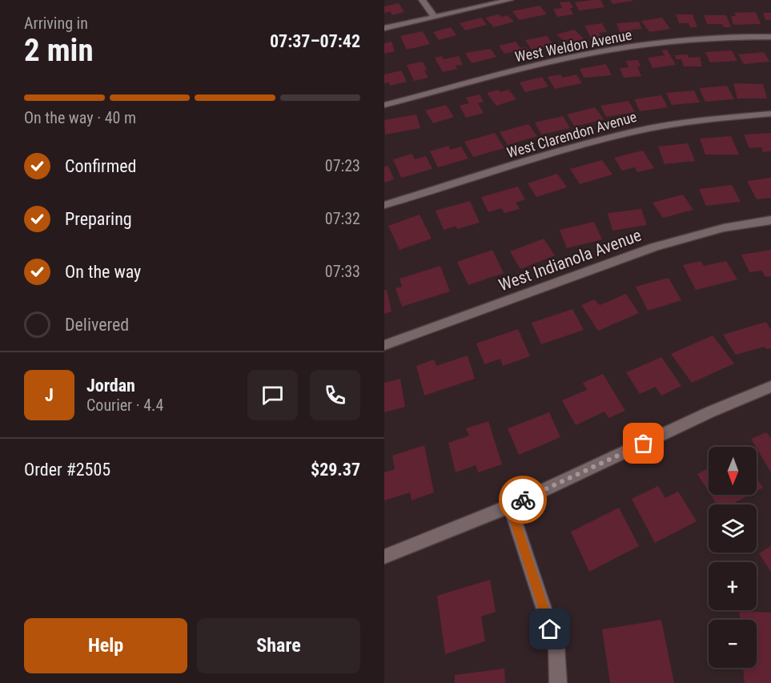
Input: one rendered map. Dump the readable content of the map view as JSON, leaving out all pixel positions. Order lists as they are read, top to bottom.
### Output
{
  "streets": {
    "street": ["West Weldon Avenue", "West Clarendon Avenue", "West Indianola Avenue"]
  },
  "north": "bottom",
  "page": {
    "heading": ["2 min", "Arriving in", "07:37–07:42"],
    "panel": [
      "Jordan",
      "Courier · 4.4",
      "Order #2505",
      "$29.37"
    ],
    "bar": "On the way · 40 m",
    "list": [
      ["Confirmed", "07:23"],
      ["Preparing", "07:32"],
      ["On the way", "07:33"],
      "Delivered"
    ],
    "round": "J",
    "map_buttons": ["+", "−"],
    "buttons": ["Help", "Share"]
  }
}
